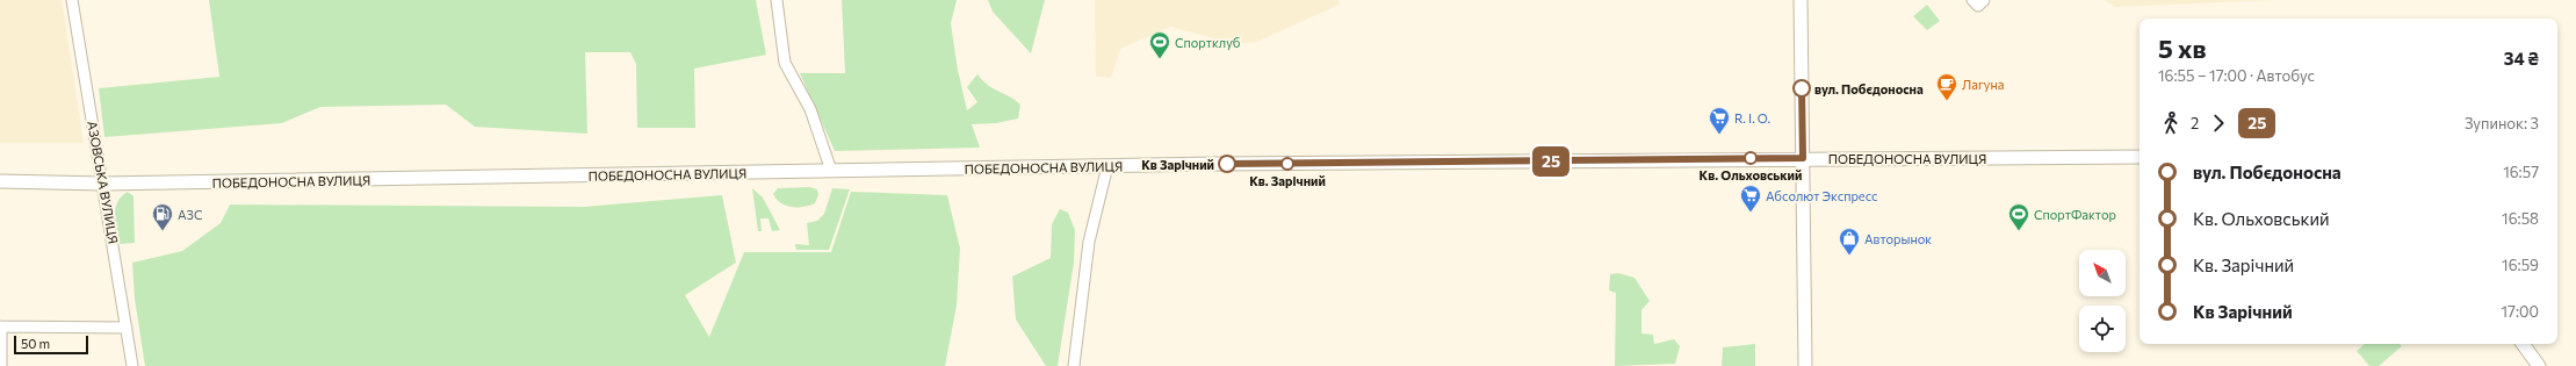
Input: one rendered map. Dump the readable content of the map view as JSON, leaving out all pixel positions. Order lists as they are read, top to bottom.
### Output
{
  "streets": {
    "street": ["ПОБЕДОНОСНА ВУЛИЦЯ", "АЗОВСЬКА ВУЛИЦЯ"]
  },
  "crossings": [
    ["ПОБЕДОНОСНА ВУЛИЦЯ", "АЗОВСЬКА ВУЛИЦЯ"]
  ],
  "places": {
    "sports": ["Спортклуб", "СпортФактор"],
    "other": [
      "вул. Побєдоносна",
      "Кв. Ольховський",
      "Кв Зарічний",
      "Кв. Зарічний"
    ],
    "cafe": ["Лагуна"],
    "supermarket": ["R. I. O.", "Абсолют Экспресс"],
    "fuel station": ["АЗС"],
    "shop": ["Авторынок"]
  },
  "lines": ["bus line 25"],
  "scale_bar": "50 m",
  "north": "top left",
  "page": {
    "on_map": "25",
    "heading": ["5 хв", "16:55 – 17:00 · Автобус", "34 ₴"],
    "legs": ["2", "25", "Зупинок: 3"],
    "list": [
      {
        "name": "вул. Побєдоносна",
        "value": "16:57"
      },
      {
        "name": "Кв. Ольховський",
        "value": "16:58"
      },
      {
        "name": "Кв. Зарічний",
        "value": "16:59"
      },
      {
        "name": "Кв Зарічний",
        "value": "17:00"
      }
    ],
    "scale": "50 m"
  }
}
